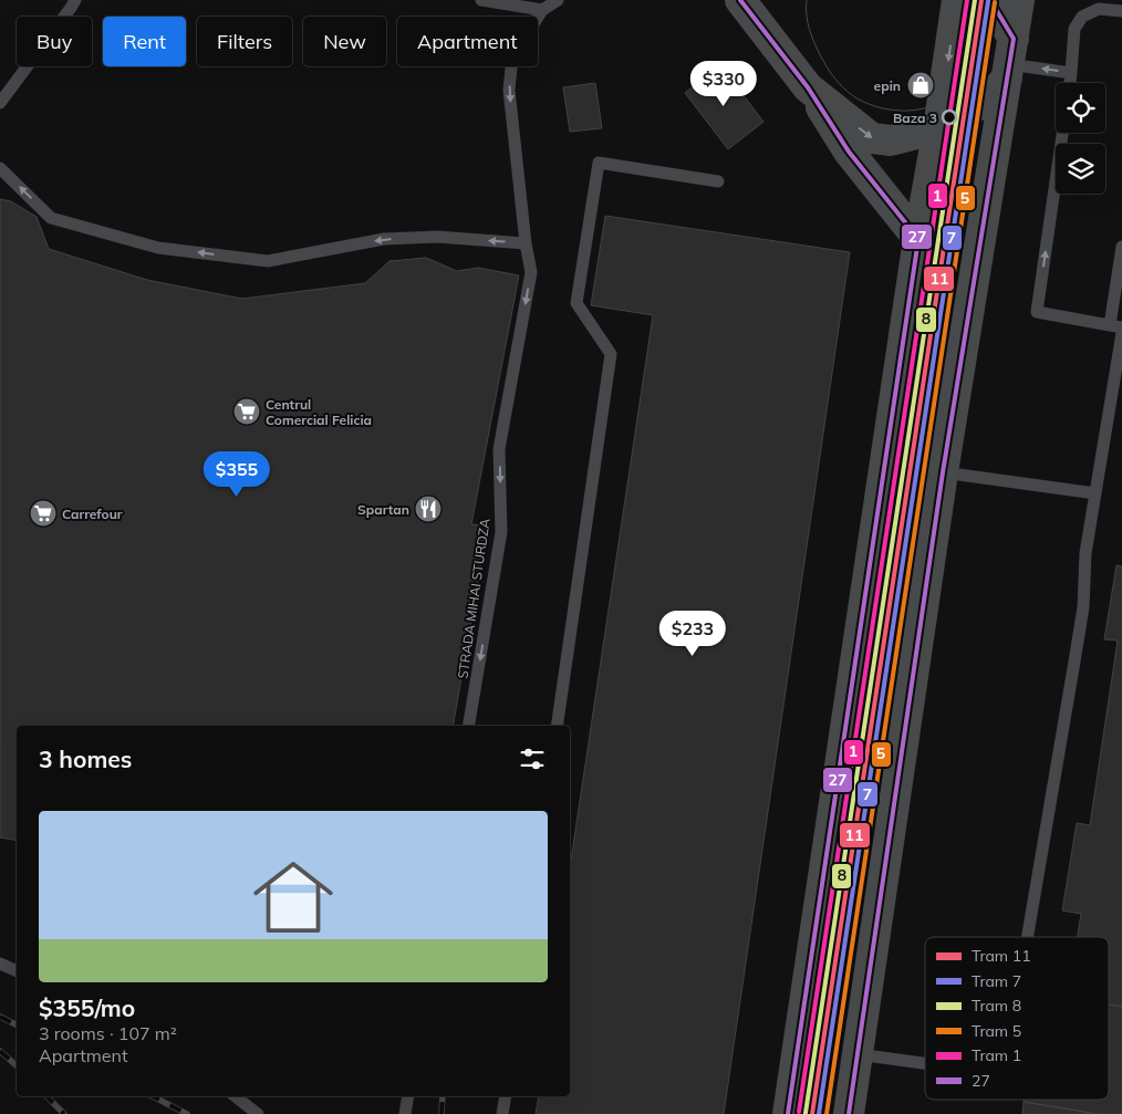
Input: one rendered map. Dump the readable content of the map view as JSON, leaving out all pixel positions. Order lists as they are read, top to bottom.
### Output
{
  "streets": {
    "lane": ["STRADA MIHAI STURDZA"]
  },
  "one_way": ["STRADA MIHAI STURDZA"],
  "places": {
    "shop": ["epin"],
    "other": ["Baza 3"],
    "supermarket": ["Centrul Comercial Felicia", "Carrefour"],
    "restaurant": ["Spartan"]
  },
  "lines": [
    "tram line 11",
    "tram line 8",
    "tram line 1",
    "transit line 27",
    "tram line 7",
    "tram line 5"
  ],
  "legend": [
    "Tram 11",
    "Tram 7",
    "Tram 8",
    "Tram 5",
    "Tram 1",
    "27"
  ],
  "page": {
    "chip": [
      "Buy",
      "Rent",
      "Filters",
      "New",
      "Apartment"
    ],
    "price": ["$330", "$355", "$233"],
    "heading": "3 homes",
    "list": [
      {
        "name": "$355/mo",
        "note": "3 rooms · 107 m² · Apartment"
      }
    ]
  }
}
